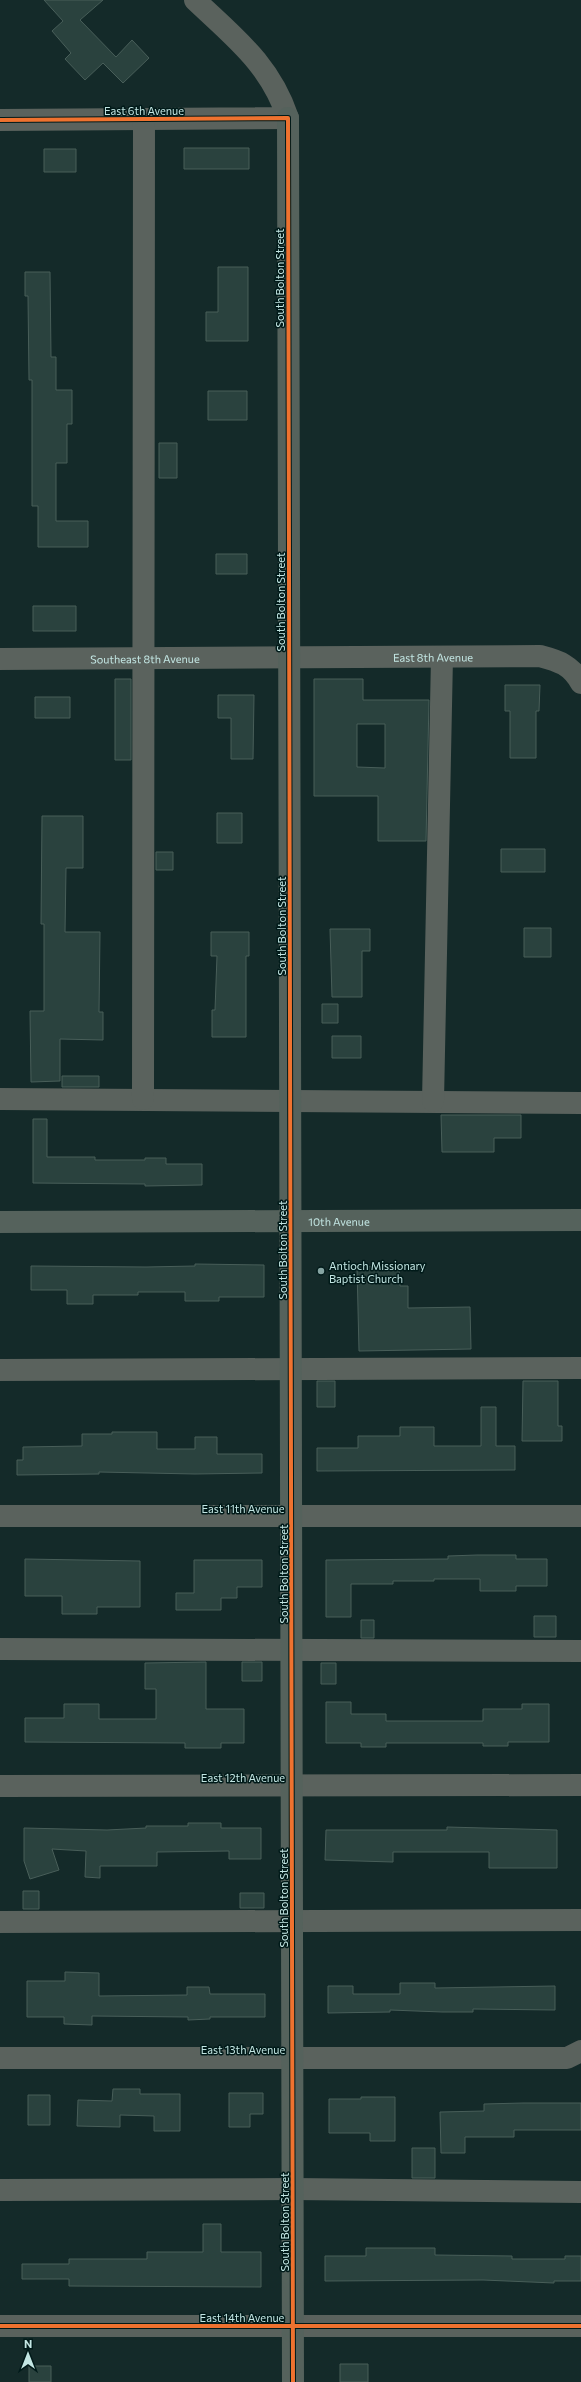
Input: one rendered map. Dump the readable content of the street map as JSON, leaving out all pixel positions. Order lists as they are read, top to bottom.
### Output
{
  "streets": {
    "main road": ["South Bolton Street", "10th Avenue"],
    "street": [
      "East 6th Avenue",
      "East 8th Avenue",
      "Southeast 8th Avenue",
      "East 11th Avenue",
      "East 12th Avenue",
      "East 13th Avenue",
      "East 14th Avenue"
    ]
  },
  "crossings": [
    ["East 6th Avenue", "South Bolton Street"],
    ["South Bolton Street", "East 8th Avenue"],
    ["South Bolton Street", "Southeast 8th Avenue"],
    ["South Bolton Street", "10th Avenue"],
    ["South Bolton Street", "East 11th Avenue"],
    ["South Bolton Street", "East 12th Avenue"],
    ["South Bolton Street", "East 13th Avenue"],
    ["South Bolton Street", "East 14th Avenue"],
    ["East 8th Avenue", "Southeast 8th Avenue"]
  ],
  "places": ["Antioch Missionary Baptist Church"],
  "north": "top"
}
